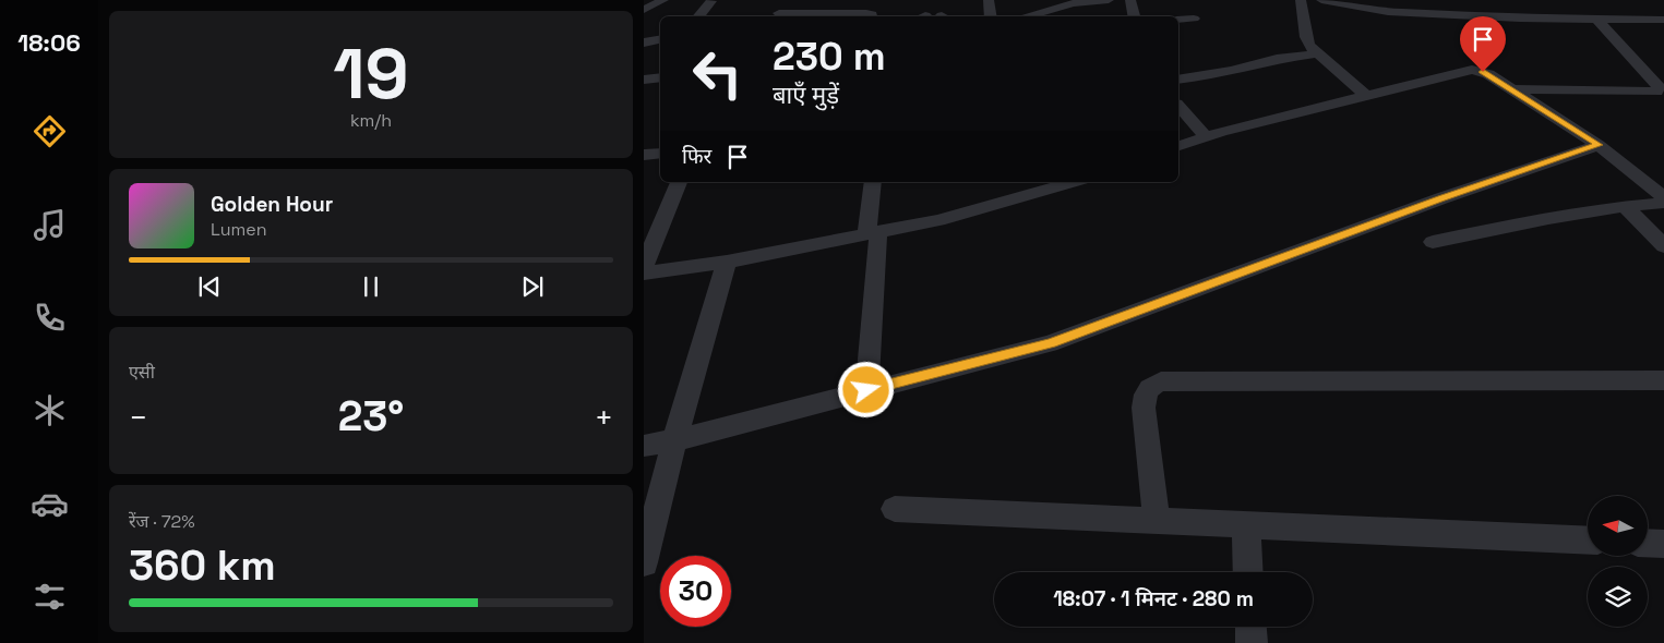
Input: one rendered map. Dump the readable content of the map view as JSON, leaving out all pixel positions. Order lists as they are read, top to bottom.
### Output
{
  "north": "left",
  "page": {
    "tabs": "18:06",
    "tile": [
      ["19", "km/h"],
      "एसी",
      ["रेंज · 72%", "360 km"]
    ],
    "turn": ["230 m", "बाएँ मुड़ें"],
    "then": "फिर",
    "song": ["Golden Hour", "Lumen"],
    "heat": ["−", "23°", "+"],
    "limit": "30",
    "trip": "18:07 · 1 मिनट · 280 m"
  }
}
